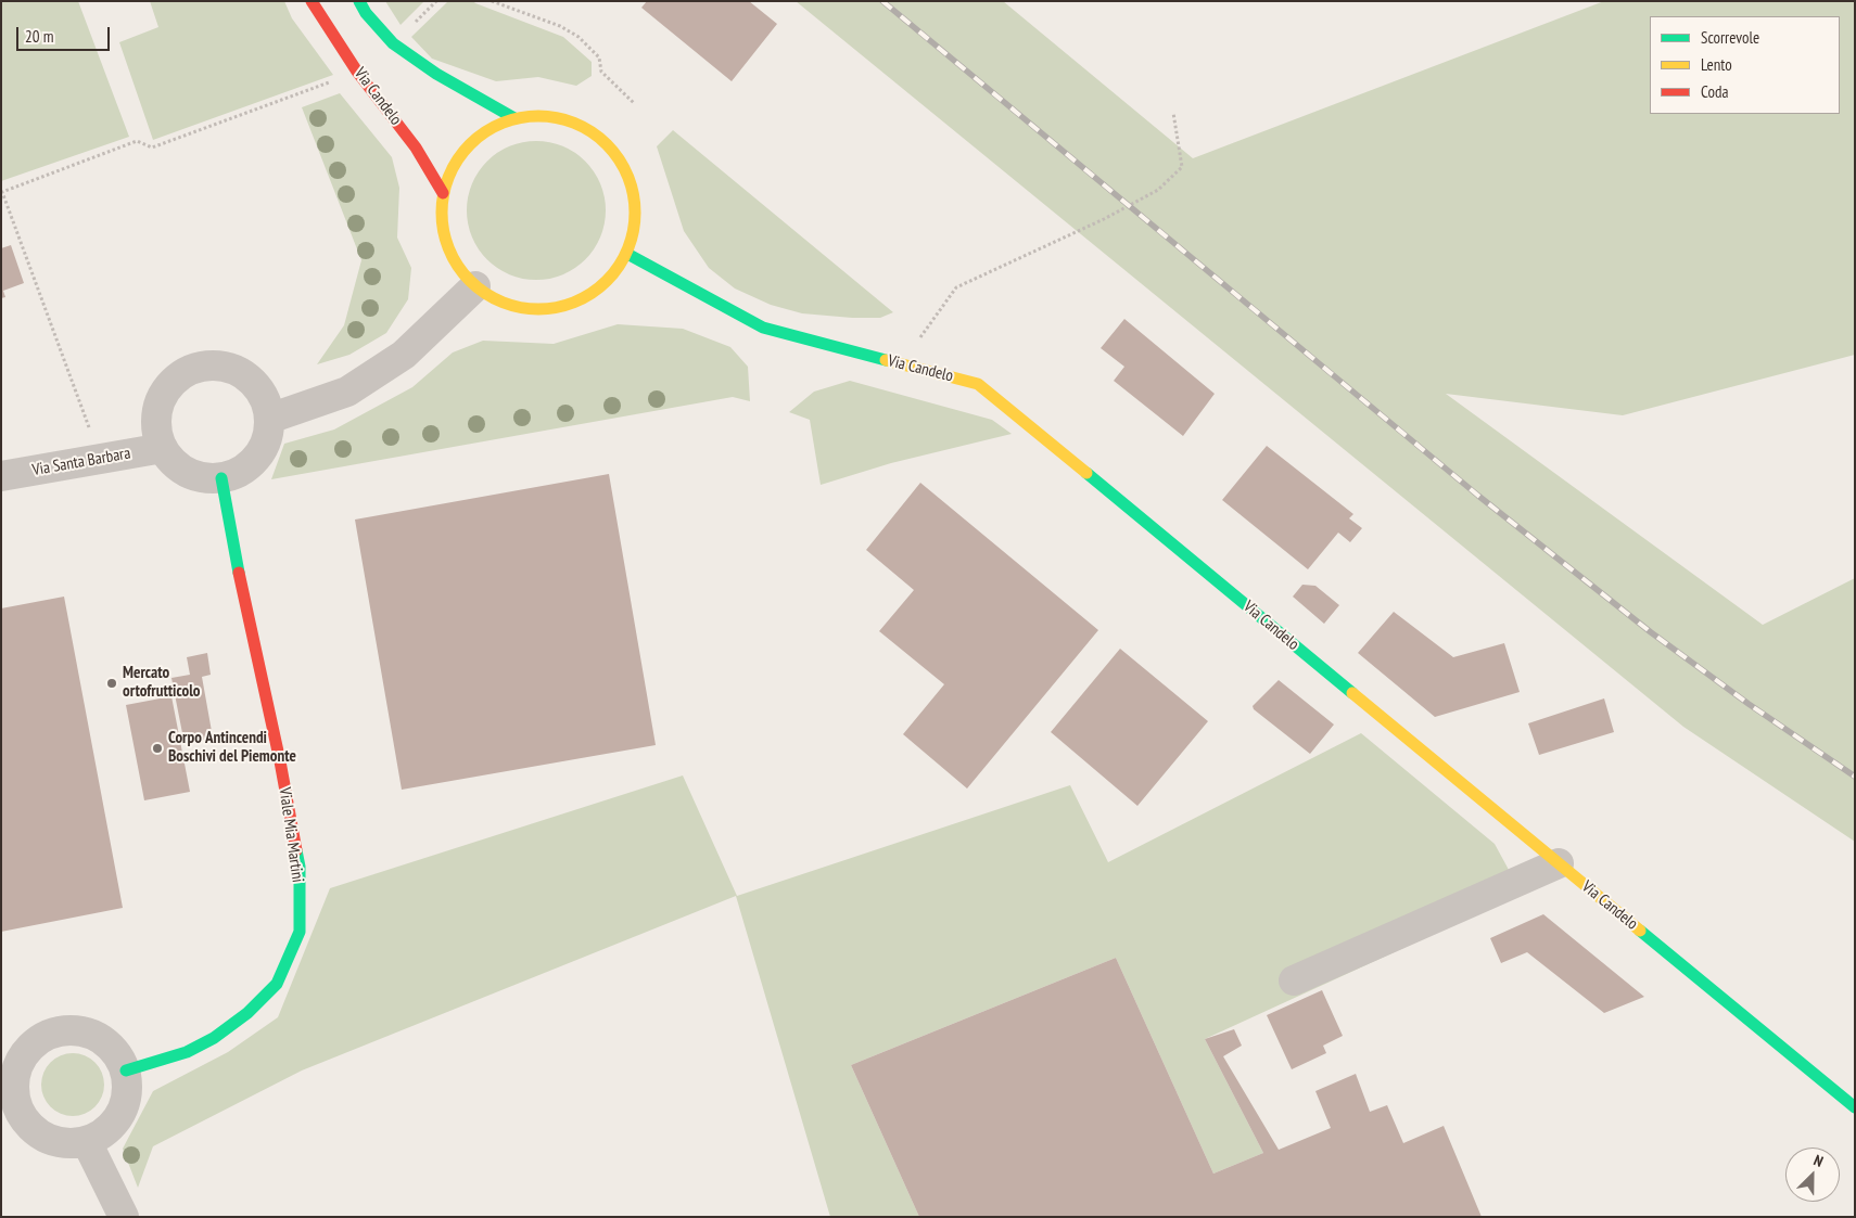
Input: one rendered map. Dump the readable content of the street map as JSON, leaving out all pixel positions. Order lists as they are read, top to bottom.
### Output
{
  "streets": {
    "street": ["Via Candelo", "Via Santa Barbara", "Viale Mia Martini"]
  },
  "crossings": [
    ["Via Santa Barbara", "Viale Mia Martini"]
  ],
  "places": ["Mercato ortofrutticolo", "Corpo Antincendi Boschivi del Piemonte"],
  "legend": ["Scorrevole", "Lento", "Coda"],
  "scale_bar": "20 m",
  "north": "top right"
}
